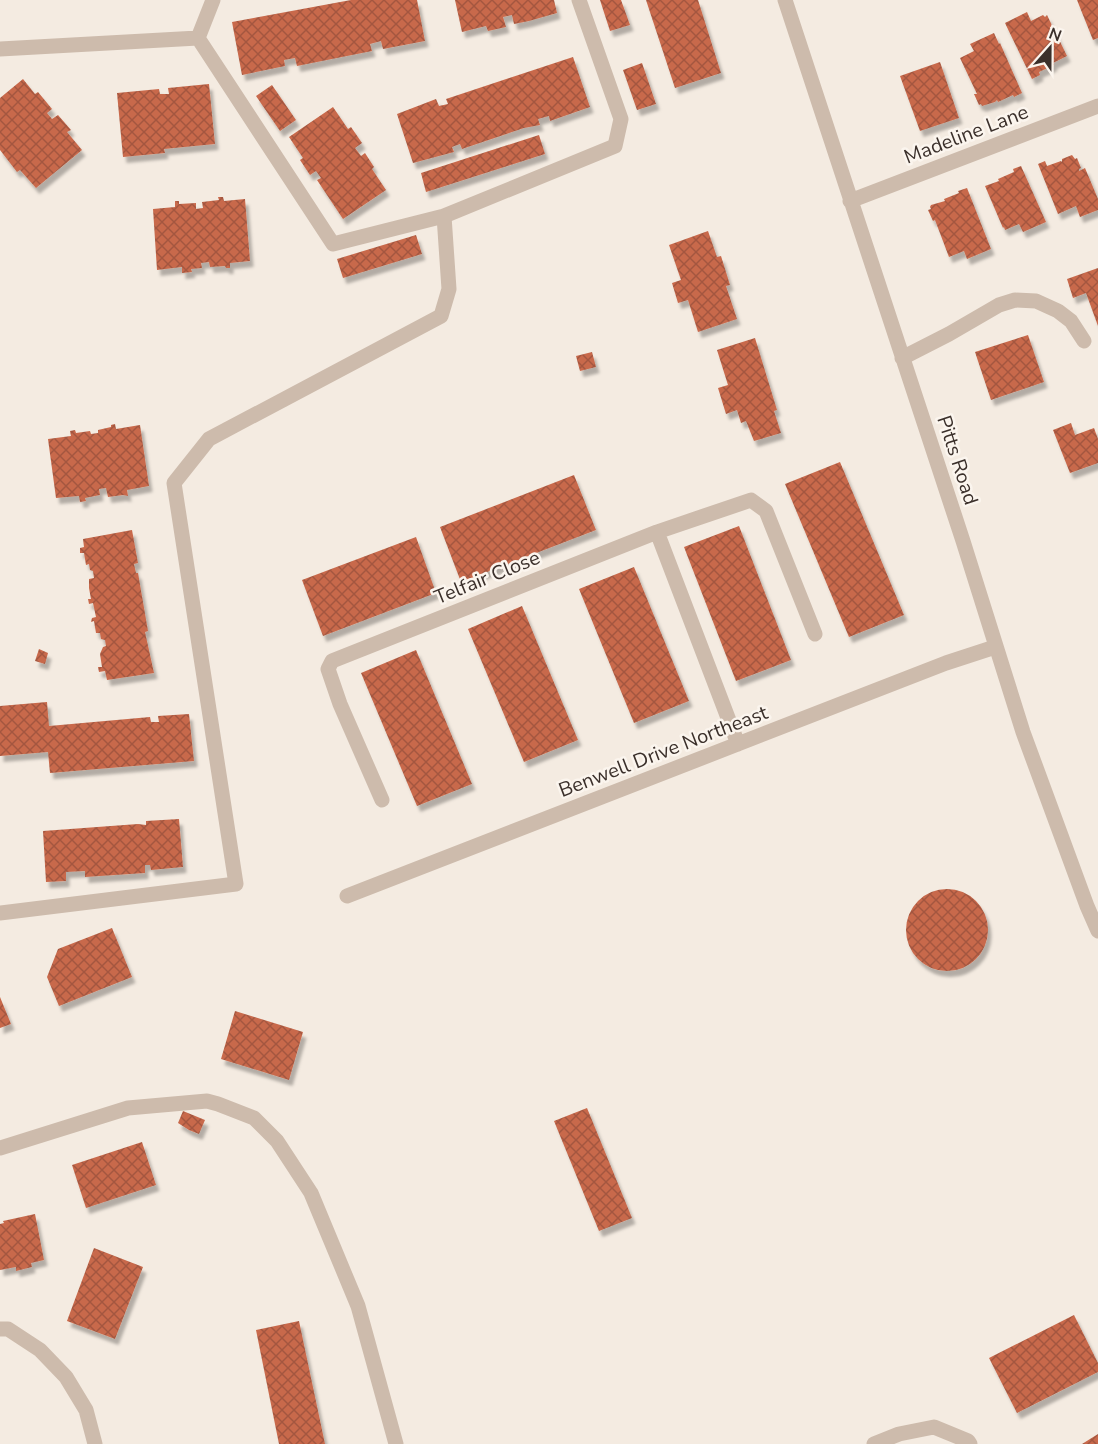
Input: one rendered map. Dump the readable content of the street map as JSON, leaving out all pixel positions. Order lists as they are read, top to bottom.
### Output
{
  "streets": {
    "street": [
      "Madeline Lane",
      "Pitts Road",
      "Telfair Close",
      "Benwell Drive Northeast"
    ]
  },
  "crossings": [
    ["Madeline Lane", "Pitts Road"],
    ["Pitts Road", "Benwell Drive Northeast"]
  ],
  "north": "top"
}
